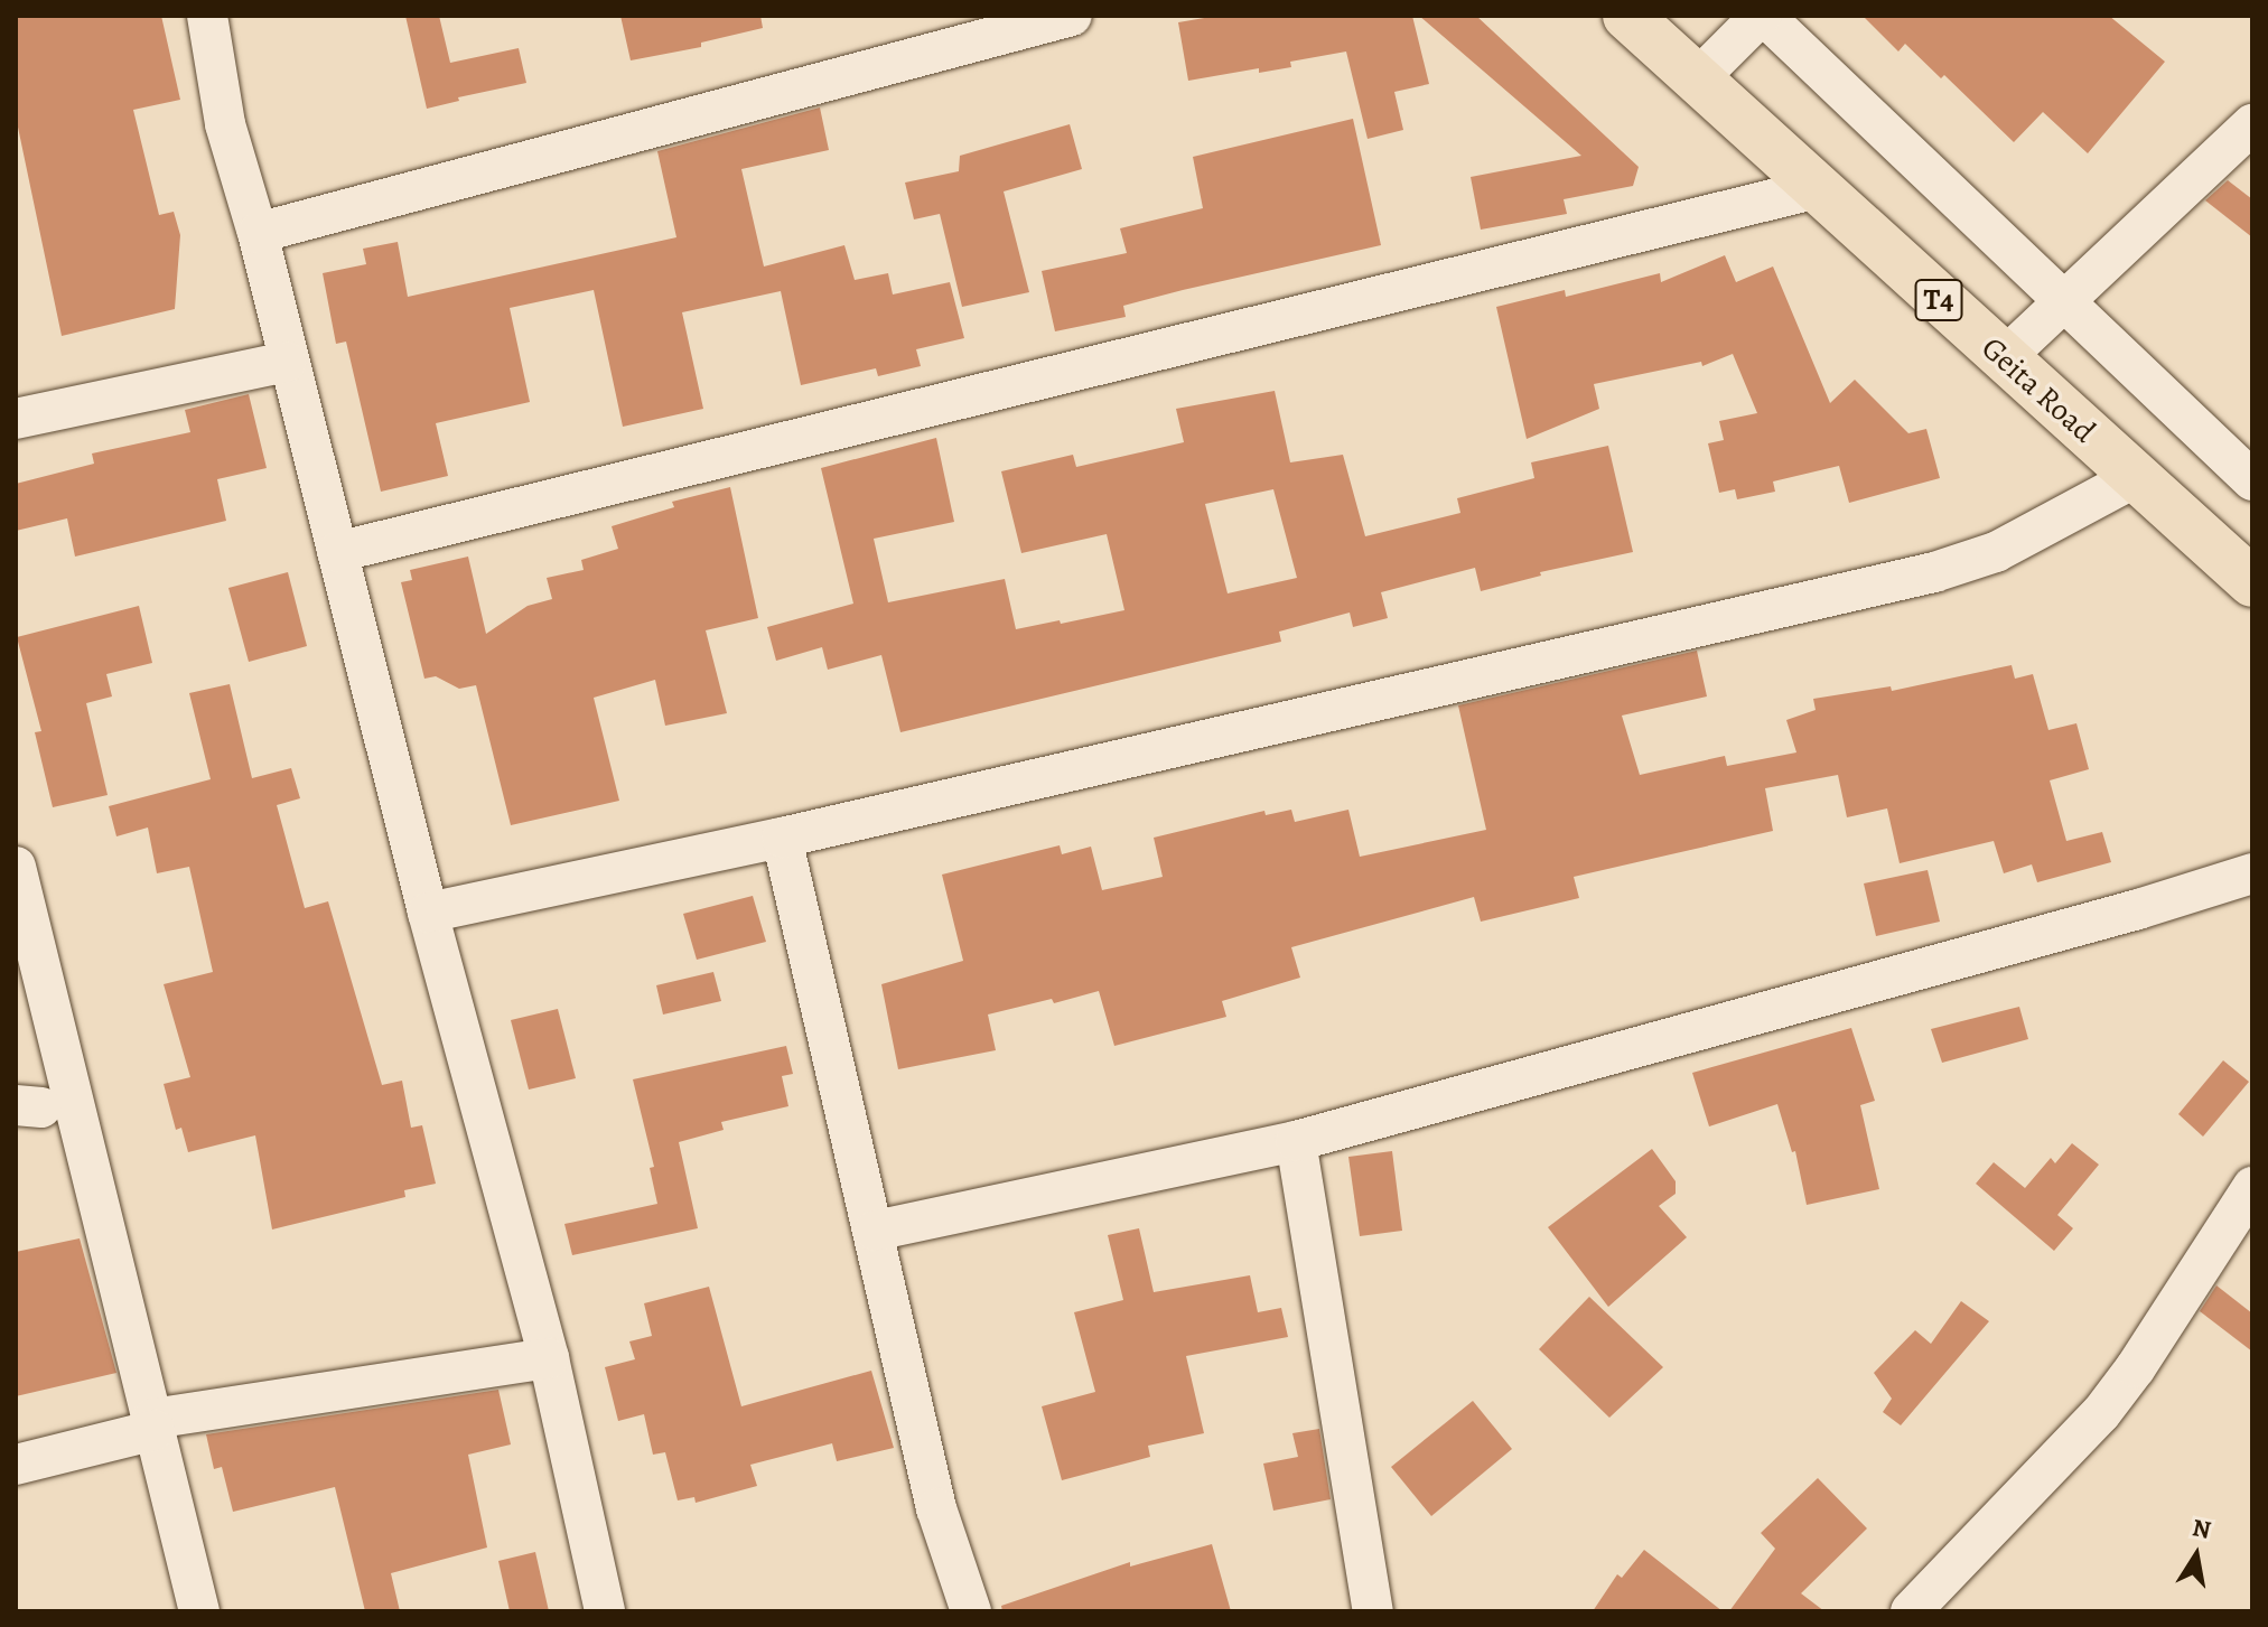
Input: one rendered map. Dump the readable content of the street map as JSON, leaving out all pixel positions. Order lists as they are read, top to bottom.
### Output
{
  "streets": {
    "highway": ["T4", "Geita Road"]
  },
  "north": "top"
}
